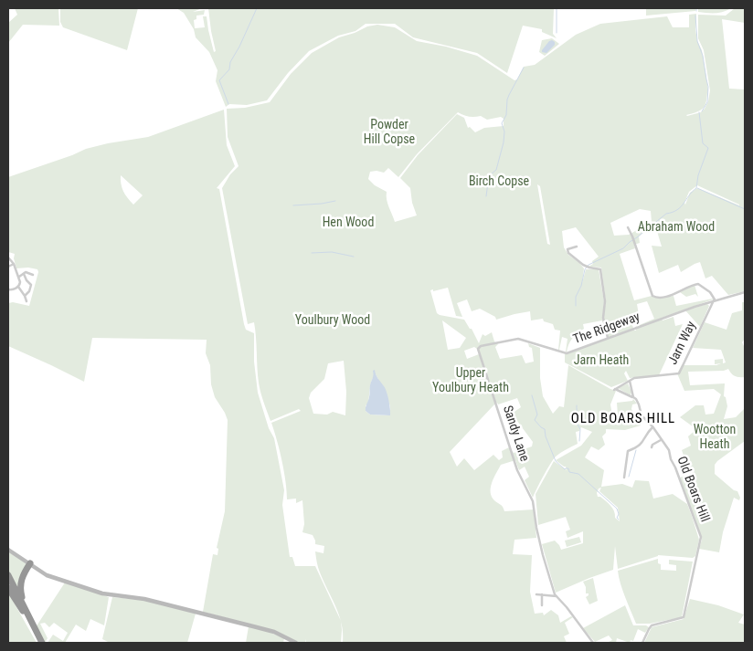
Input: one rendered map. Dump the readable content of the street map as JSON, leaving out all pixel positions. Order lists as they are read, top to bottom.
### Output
{
  "streets": {
    "street": [
      "The Ridgeway",
      "Jarn Way",
      "Sandy Lane",
      "Old Boars Hill"
    ]
  },
  "crossings": [
    ["The Ridgeway", "Jarn Way"],
    ["The Ridgeway", "Sandy Lane"],
    ["Jarn Way", "Old Boars Hill"]
  ],
  "districts": ["OLD BOARS HILL"],
  "parks": [
    "Powder Hill Copse",
    "Birch Copse",
    "Hen Wood",
    "Abraham Wood",
    "Youlbury Wood",
    "Jarn Heath",
    "Upper Youlbury Heath",
    "Wootton Heath"
  ]
}
